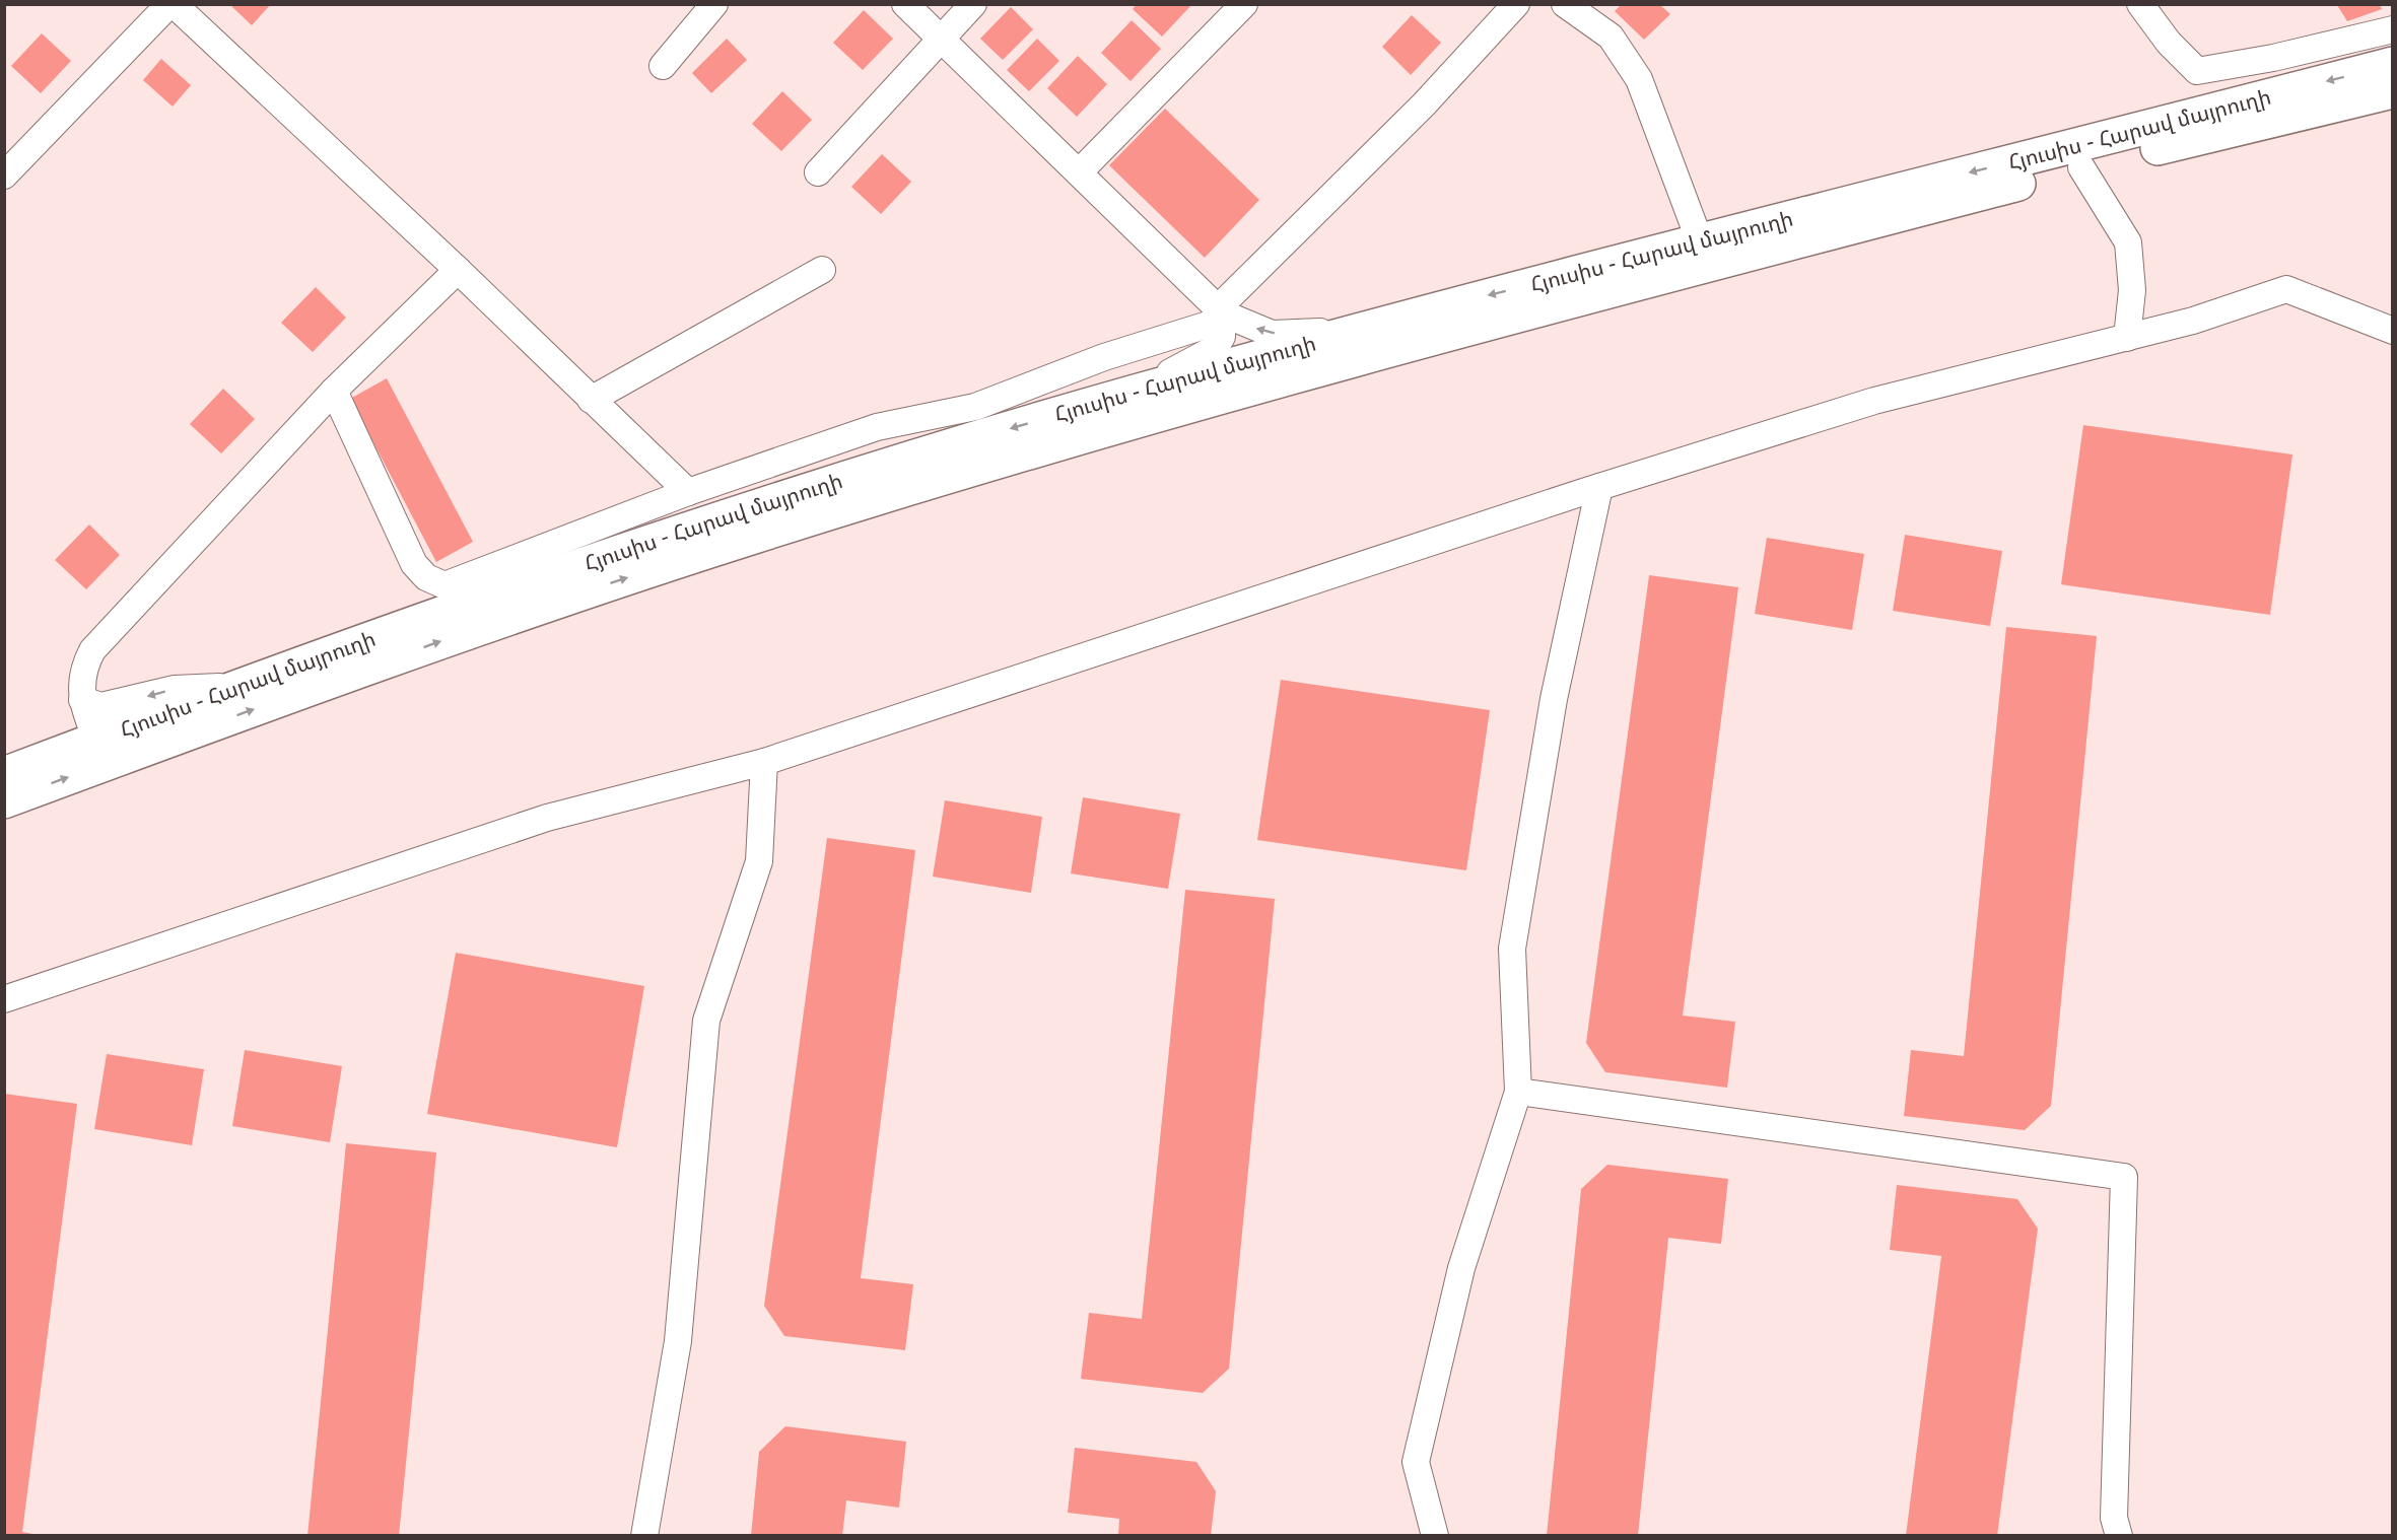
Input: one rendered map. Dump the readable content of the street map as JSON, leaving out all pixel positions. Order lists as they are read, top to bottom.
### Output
{
  "streets": {
    "highway": ["Հյուսիս - Հարավ մայրուղի"]
  }
}
